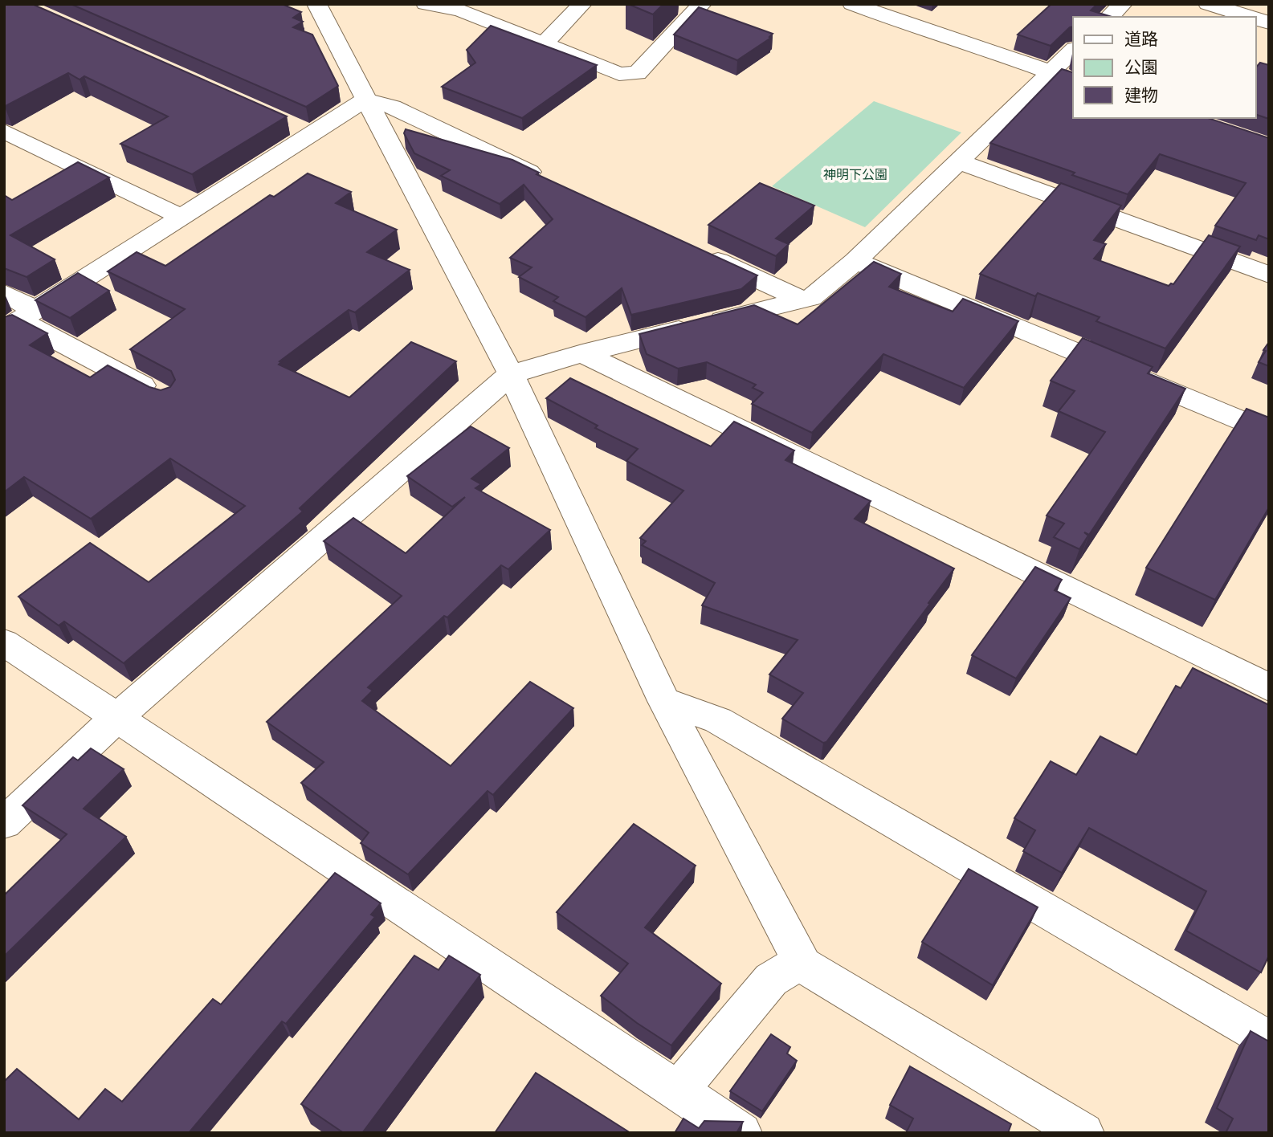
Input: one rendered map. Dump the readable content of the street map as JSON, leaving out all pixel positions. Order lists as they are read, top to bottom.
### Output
{
  "parks": ["神明下公園"],
  "legend": ["道路", "公園", "建物"]
}
